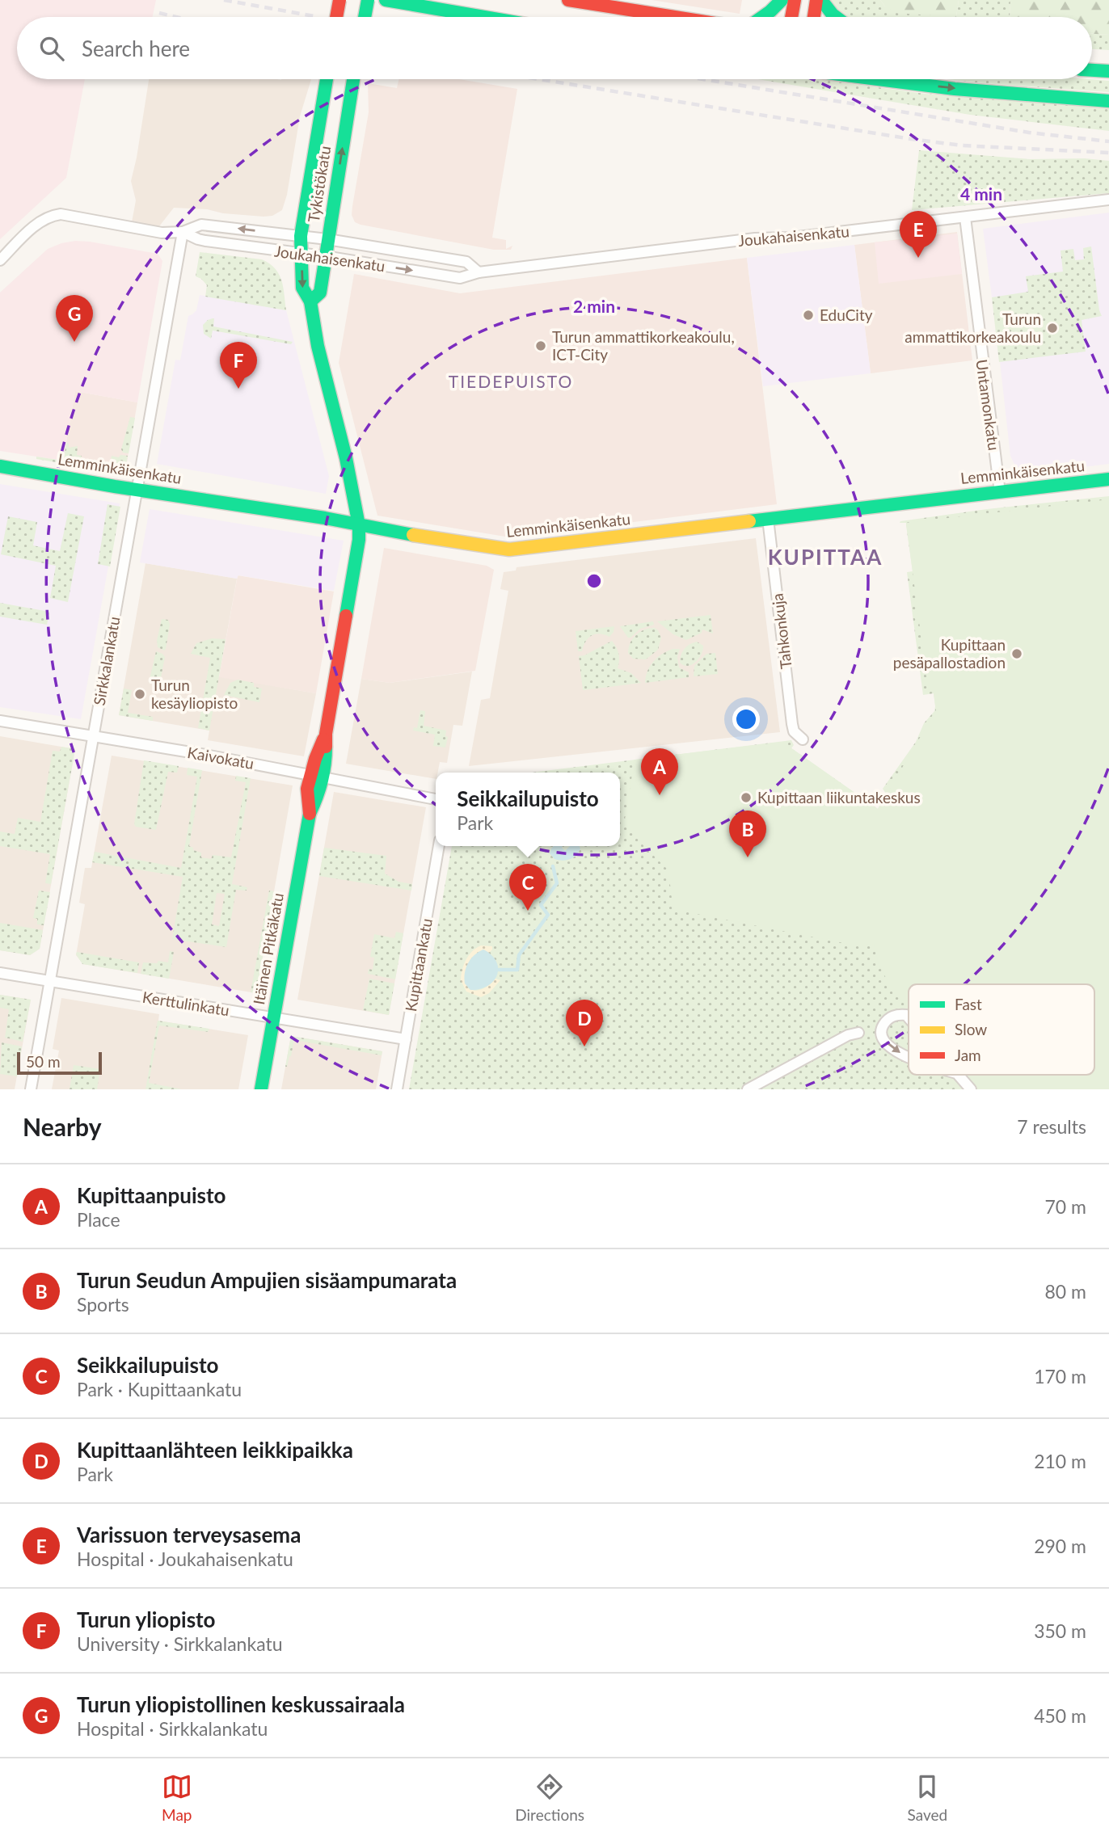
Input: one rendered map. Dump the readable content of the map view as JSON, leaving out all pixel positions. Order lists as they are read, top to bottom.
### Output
{
  "streets": {
    "main road": ["Tykistökatu", "Lemminkäisenkatu", "Itäinen Pitkäkatu"],
    "street": [
      "Joukahaisenkatu",
      "Untamonkatu",
      "Tahkonkuja",
      "Sirkkalankatu",
      "Kaivokatu",
      "Kupittaankatu",
      "Kerttulinkatu"
    ]
  },
  "crossings": [
    ["Tykistökatu", "Joukahaisenkatu"],
    ["Tykistökatu", "Lemminkäisenkatu"],
    ["Tykistökatu", "Itäinen Pitkäkatu"],
    ["Joukahaisenkatu", "Untamonkatu"],
    ["Joukahaisenkatu", "Sirkkalankatu"],
    ["Untamonkatu", "Lemminkäisenkatu"],
    ["Lemminkäisenkatu", "Tahkonkuja"],
    ["Lemminkäisenkatu", "Sirkkalankatu"],
    ["Lemminkäisenkatu", "Itäinen Pitkäkatu"],
    ["Sirkkalankatu", "Kaivokatu"],
    ["Sirkkalankatu", "Kerttulinkatu"],
    ["Kaivokatu", "Itäinen Pitkäkatu"],
    ["Itäinen Pitkäkatu", "Kerttulinkatu"],
    ["Kupittaankatu", "Kerttulinkatu"]
  ],
  "districts": ["TIEDEPUISTO", "KUPITTAA"],
  "places": [
    "EduCity",
    "Turun ammattikorkeakoulu",
    "Turun ammattikorkeakoulu, ICT-City",
    "Kupittaan pesäpallostadion",
    "Turun kesäyliopisto",
    "Kupittaan liikuntakeskus"
  ],
  "legend": ["Fast", "Slow", "Jam"],
  "scale_bar": "50 m",
  "page": {
    "search": "Search here",
    "pins": [
      "E",
      "G",
      "F",
      "A",
      "B",
      "C",
      "D"
    ],
    "popup": ["Seikkailupuisto", "Park"],
    "scale": "50 m",
    "heading": ["Nearby", "7 results"],
    "list": [
      {
        "mark": "A",
        "name": "Kupittaanpuisto",
        "note": "Place",
        "value": "70 m"
      },
      {
        "mark": "B",
        "name": "Turun Seudun Ampujien sisäampumarata",
        "note": "Sports",
        "value": "80 m"
      },
      {
        "mark": "C",
        "name": "Seikkailupuisto",
        "note": "Park · Kupittaankatu",
        "value": "170 m"
      },
      {
        "mark": "D",
        "name": "Kupittaanlähteen leikkipaikka",
        "note": "Park",
        "value": "210 m"
      },
      {
        "mark": "E",
        "name": "Varissuon terveysasema",
        "note": "Hospital · Joukahaisenkatu",
        "value": "290 m"
      },
      {
        "mark": "F",
        "name": "Turun yliopisto",
        "note": "University · Sirkkalankatu",
        "value": "350 m"
      },
      {
        "mark": "G",
        "name": "Turun yliopistollinen keskussairaala",
        "note": "Hospital · Sirkkalankatu",
        "value": "450 m"
      }
    ],
    "nav": ["Map", "Directions", "Saved"]
  },
  "rings": ["4 min", "2 min"]
}
